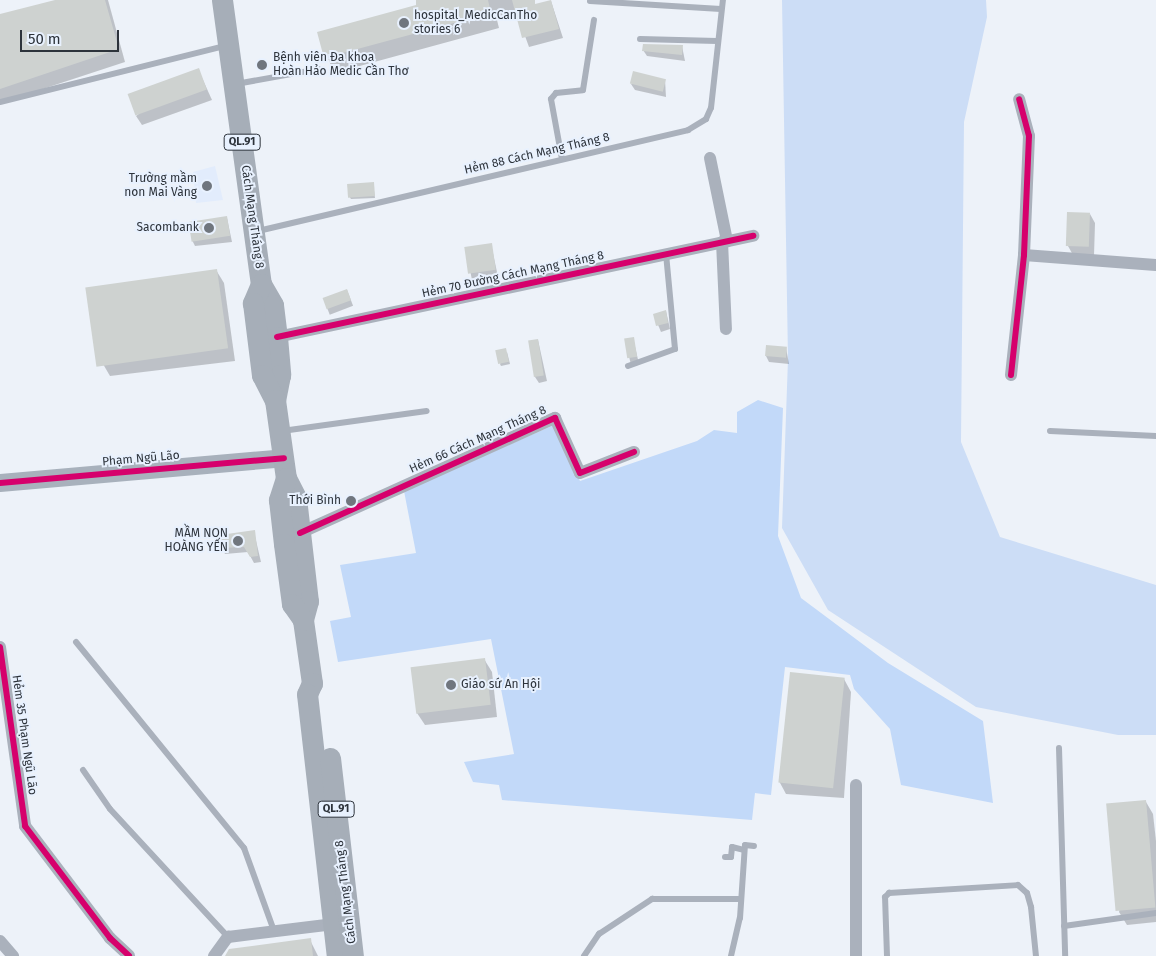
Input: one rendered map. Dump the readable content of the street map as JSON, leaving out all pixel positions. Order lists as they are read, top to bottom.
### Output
{
  "streets": {
    "highway": ["QL.91", "Cách Mạng Tháng 8"],
    "street": [
      "Hẻm 70 Đường Cách Mạng Tháng 8",
      "Hẻm 66 Cách Mạng Tháng 8",
      "Phạm Ngũ Lão",
      "Hẻm 35 Phạm Ngũ Lão"
    ],
    "lane": ["Hẻm 88 Cách Mạng Tháng 8"]
  },
  "crossings": [
    ["Hẻm 88 Cách Mạng Tháng 8", "Cách Mạng Tháng 8"],
    ["Cách Mạng Tháng 8", "Hẻm 70 Đường Cách Mạng Tháng 8"],
    ["Cách Mạng Tháng 8", "Hẻm 66 Cách Mạng Tháng 8"],
    ["Cách Mạng Tháng 8", "Phạm Ngũ Lão"]
  ],
  "places": [
    "hospital_MedicCanTho stories 6",
    "Bệnh viện Đa khoa Hoàn Hảo Medic Cần Thơ",
    "Trường mầm non Mai Vàng",
    "Sacombank",
    "Thới Bình",
    "MẦM NON HOÀNG YẾN",
    "Giáo sứ An Hội"
  ],
  "scale_bar": "50 m"
}
